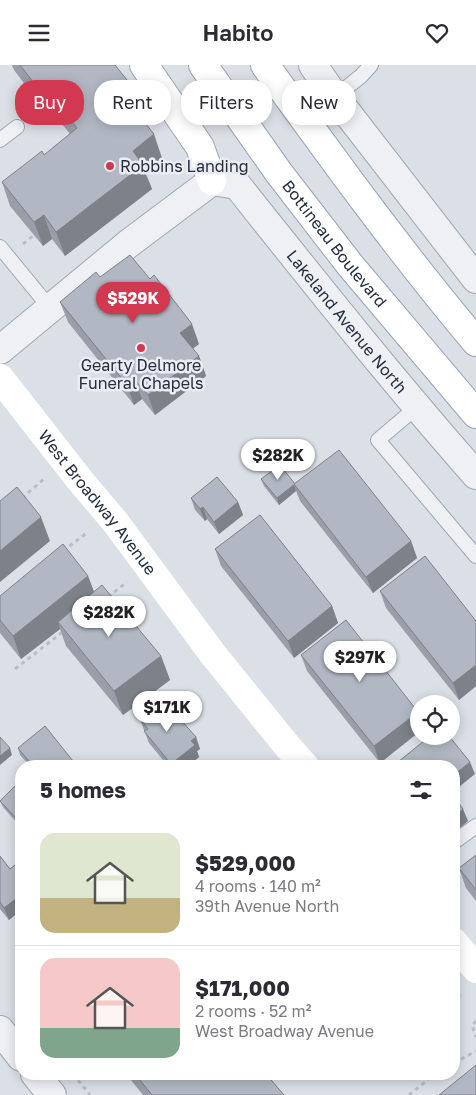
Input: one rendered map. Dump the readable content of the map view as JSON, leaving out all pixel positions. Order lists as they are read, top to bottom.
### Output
{
  "streets": {
    "main road": ["Bottineau Boulevard", "West Broadway Avenue"],
    "street": ["Lakeland Avenue North"]
  },
  "places": ["Robbins Landing", "Gearty Delmore Funeral Chapels"],
  "page": {
    "header": "Habito",
    "chip": [
      "Buy",
      "Rent",
      "Filters",
      "New"
    ],
    "price": [
      "$529K",
      "$282K",
      "$282K",
      "$297K",
      "$171K"
    ],
    "heading": "5 homes",
    "list": [
      {
        "name": "$529,000",
        "note": "4 rooms · 140 m² · 39th Avenue North"
      },
      {
        "name": "$171,000",
        "note": "2 rooms · 52 m² · West Broadway Avenue"
      }
    ]
  }
}
